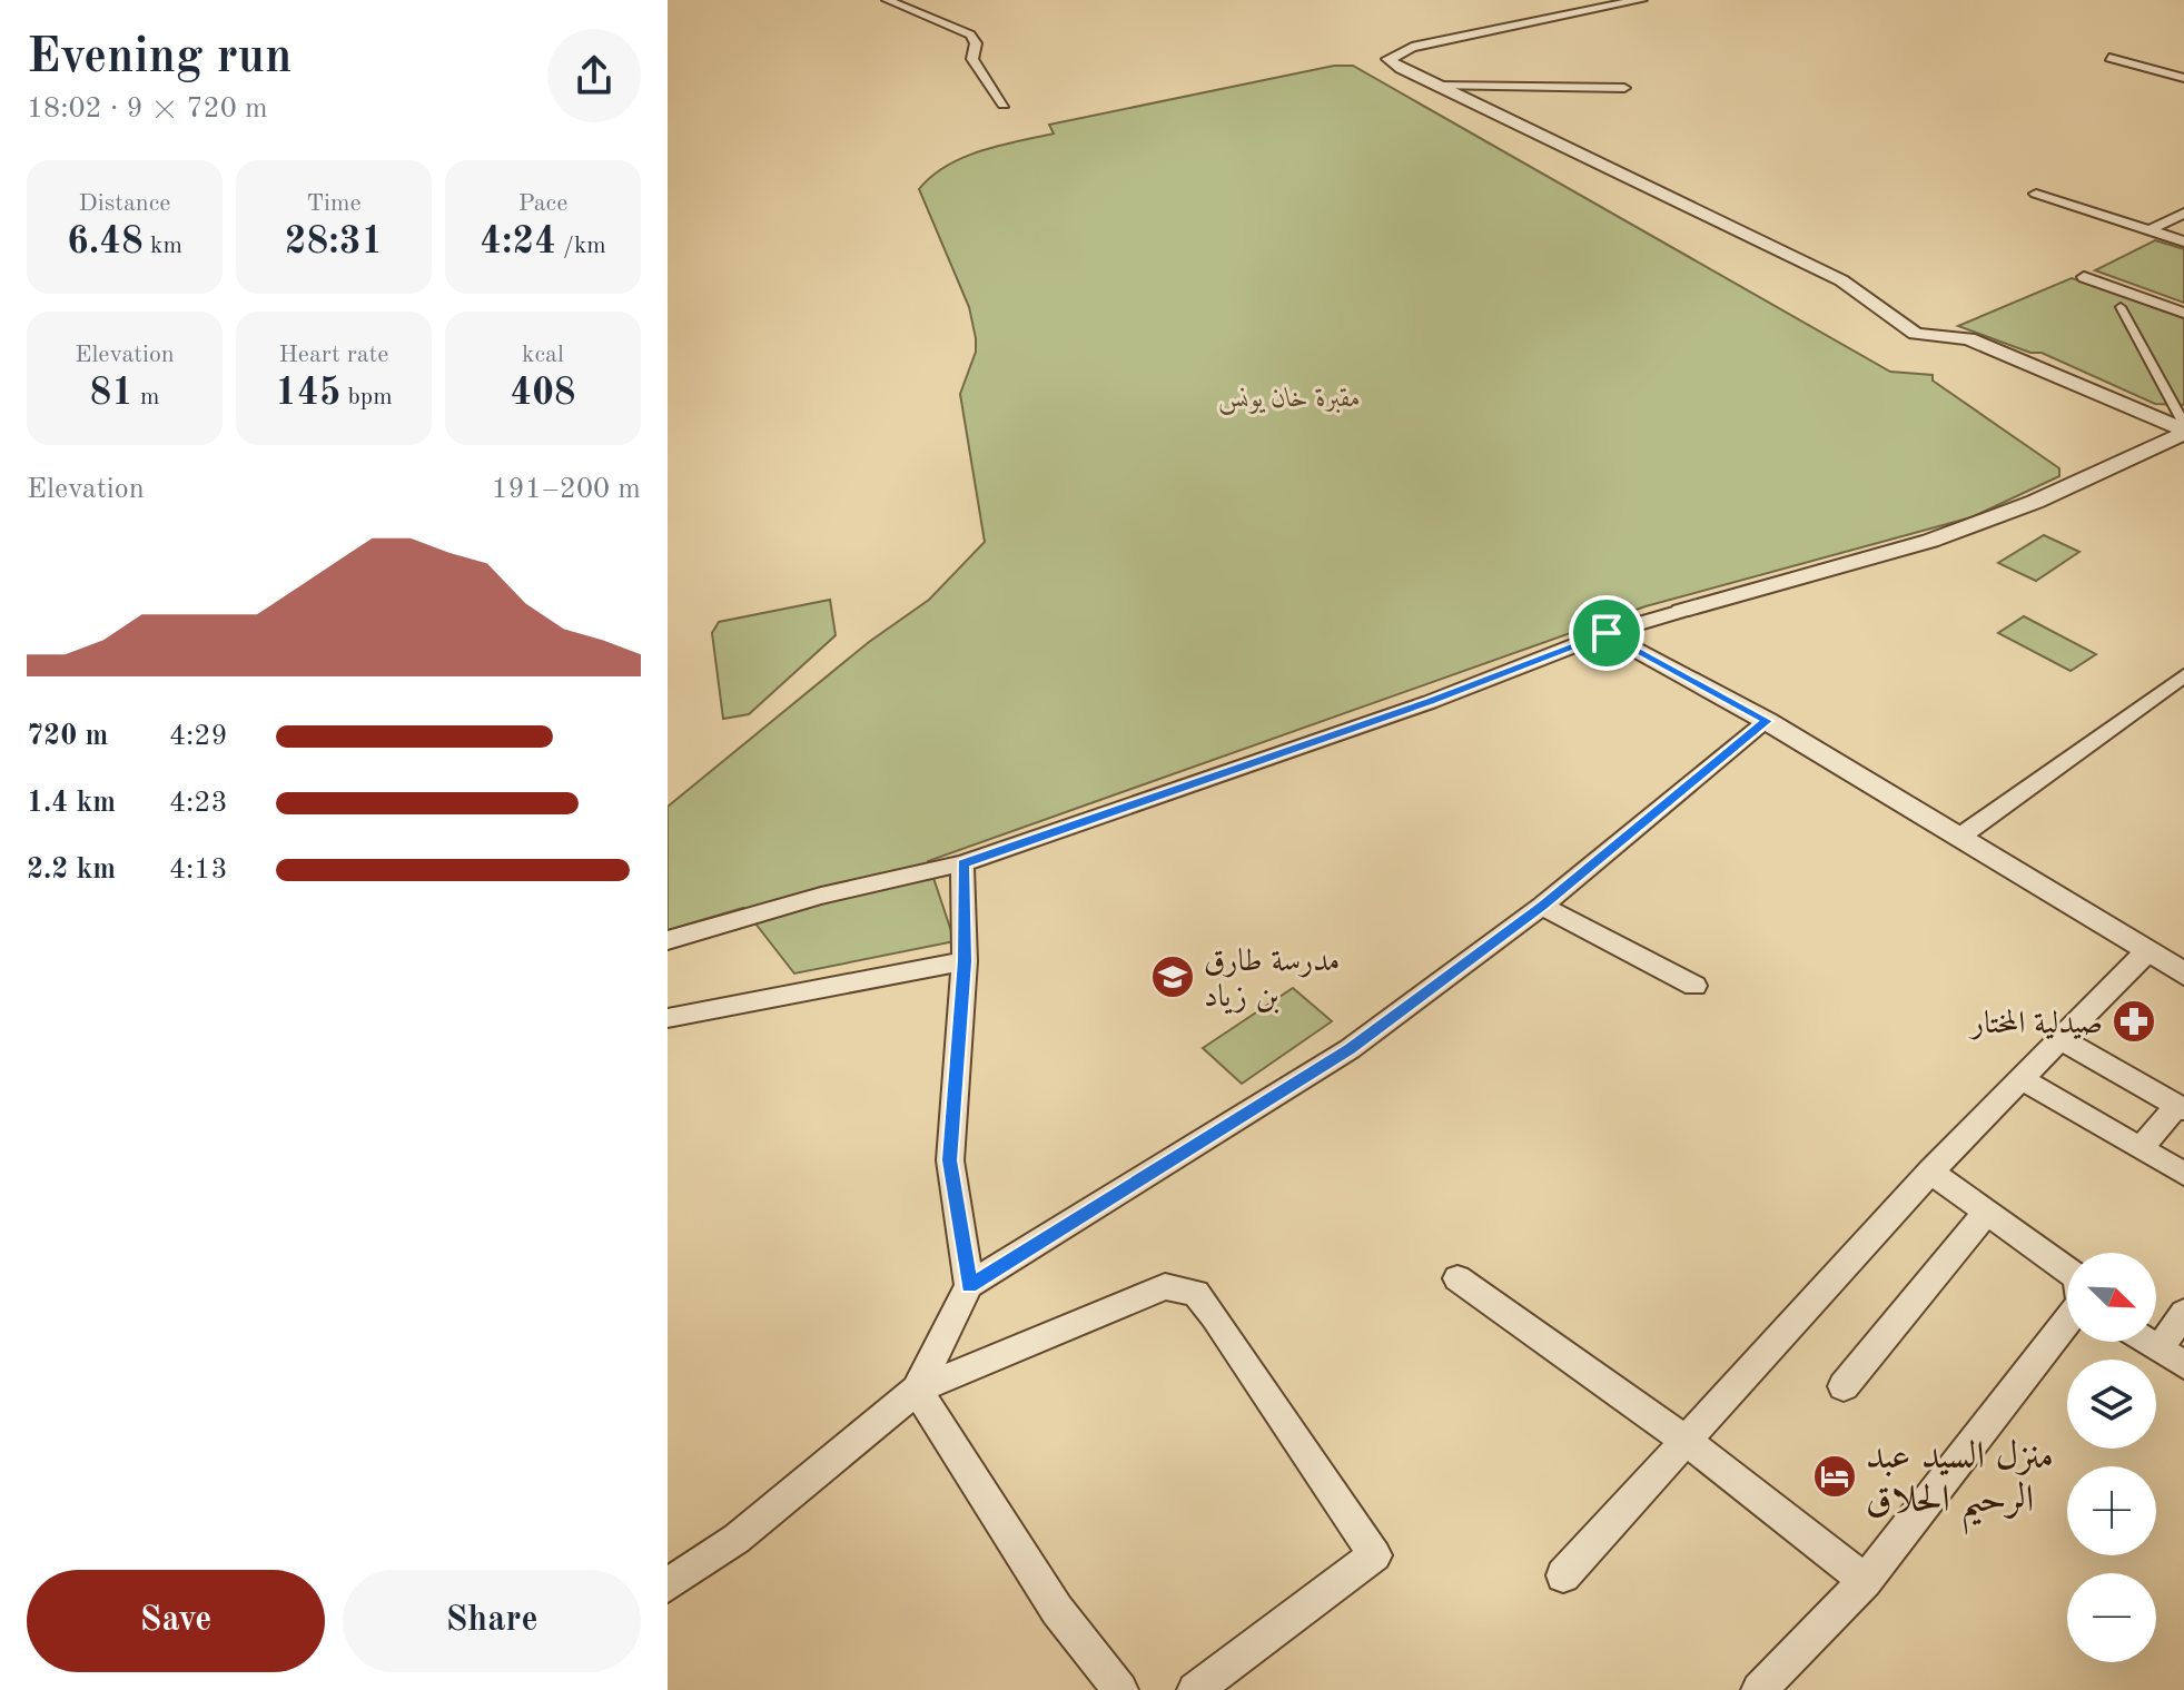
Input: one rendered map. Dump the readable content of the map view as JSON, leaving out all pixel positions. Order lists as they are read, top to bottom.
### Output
{
  "parks": ["مقبرة خان يونس"],
  "places": {
    "school or university": ["مدرسة طارق بن زياد"],
    "pharmacy": ["صيدلية المختار"],
    "hotel": ["منزل السيد عبد الرحيم الحلاق"]
  },
  "north": "bottom right",
  "page": {
    "heading": ["Evening run", "18:02 · 9 × 720 m"],
    "stats": [
      ["Distance", "6.48 km"],
      ["Time", "28:31"],
      ["Pace", "4:24 /km"],
      ["Elevation", "81 m"],
      ["Heart rate", "145 bpm"],
      ["kcal", "408"]
    ],
    "chart": ["Elevation", "191–200 m"],
    "list": [
      {
        "name": "720 m",
        "note": "4:29"
      },
      {
        "name": "1.4 km",
        "note": "4:23"
      },
      {
        "name": "2.2 km",
        "note": "4:13"
      }
    ],
    "map_buttons": ["+", "−"],
    "buttons": ["Save", "Share"]
  }
}
